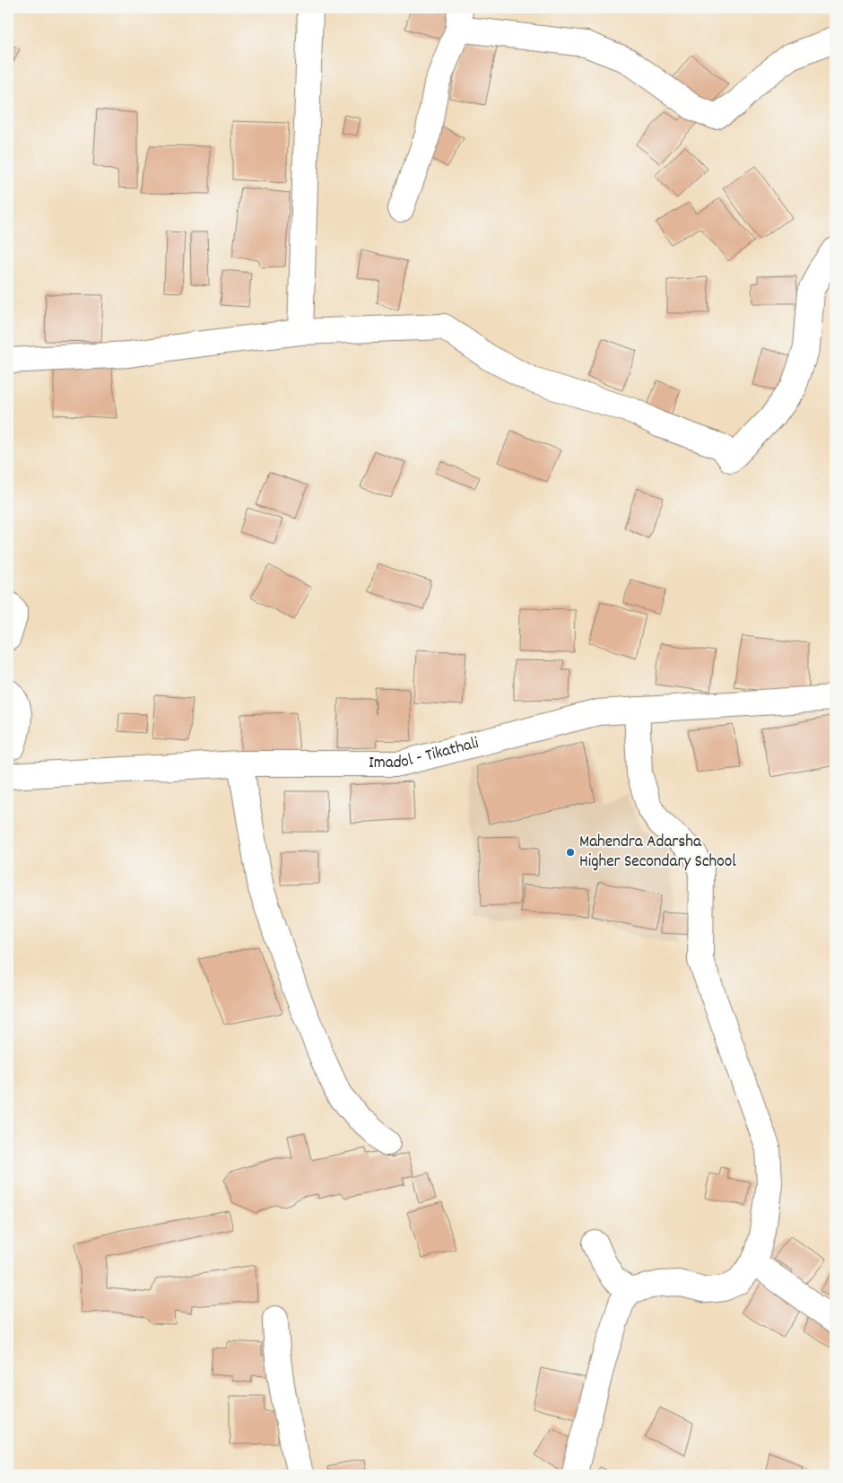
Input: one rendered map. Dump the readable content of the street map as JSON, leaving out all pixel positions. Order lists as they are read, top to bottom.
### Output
{
  "streets": {
    "street": ["Imadol - Tikathali"]
  },
  "places": ["Mahendra Adarsha Higher Secondary School"]
}
